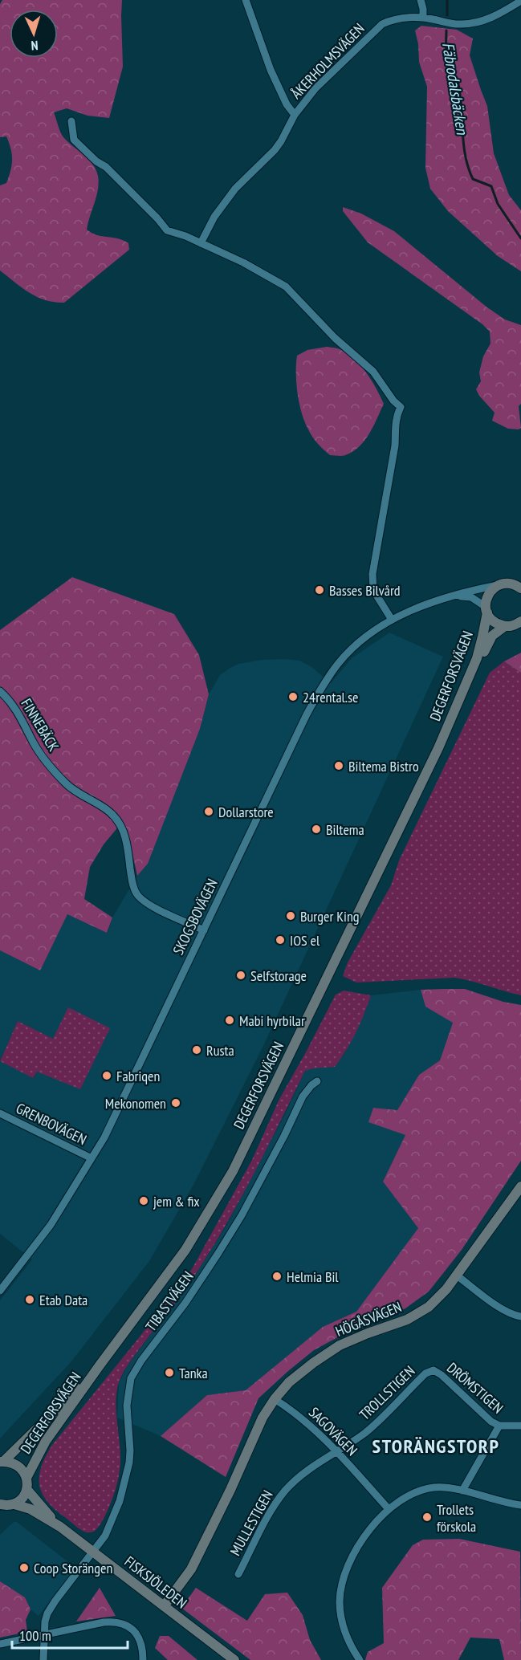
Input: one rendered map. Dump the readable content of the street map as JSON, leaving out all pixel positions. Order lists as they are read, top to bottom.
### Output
{
  "streets": {
    "main road": ["DEGERFORSVÄGEN", "HÖGÅSVÄGEN", "FISKSJÖLEDEN"],
    "street": [
      "ÅKERHOLMSVÄGEN",
      "FINNEBÄCK",
      "SKOGSBOVÄGEN",
      "GRENBOVÄGEN",
      "TIBASTVÄGEN",
      "DRÖMSTIGEN",
      "TROLLSTIGEN",
      "SAGOVÄGEN",
      "MULLESTIGEN"
    ]
  },
  "crossings": [
    ["DEGERFORSVÄGEN", "SKOGSBOVÄGEN"],
    ["FINNEBÄCK", "SKOGSBOVÄGEN"],
    ["SKOGSBOVÄGEN", "GRENBOVÄGEN"],
    ["TIBASTVÄGEN", "FISKSJÖLEDEN"],
    ["HÖGÅSVÄGEN", "SAGOVÄGEN"],
    ["HÖGÅSVÄGEN", "FISKSJÖLEDEN"],
    ["DRÖMSTIGEN", "TROLLSTIGEN"],
    ["TROLLSTIGEN", "SAGOVÄGEN"],
    ["TROLLSTIGEN", "MULLESTIGEN"],
    ["SAGOVÄGEN", "MULLESTIGEN"]
  ],
  "districts": ["STORÄNGSTORP"],
  "water": ["Fäbrodalsbäcken"],
  "places": [
    "Basses Bilvård",
    "24rental.se",
    "Biltema Bistro",
    "Dollarstore",
    "Biltema",
    "Burger King",
    "IOS el",
    "Selfstorage",
    "Mabi hyrbilar",
    "Rusta",
    "Fabriqen",
    "Mekonomen",
    "jem & fix",
    "Helmia Bil",
    "Etab Data",
    "Tanka",
    "Trollets förskola",
    "Coop Storängen"
  ],
  "scale_bar": "100 m",
  "north": "bottom"
}
